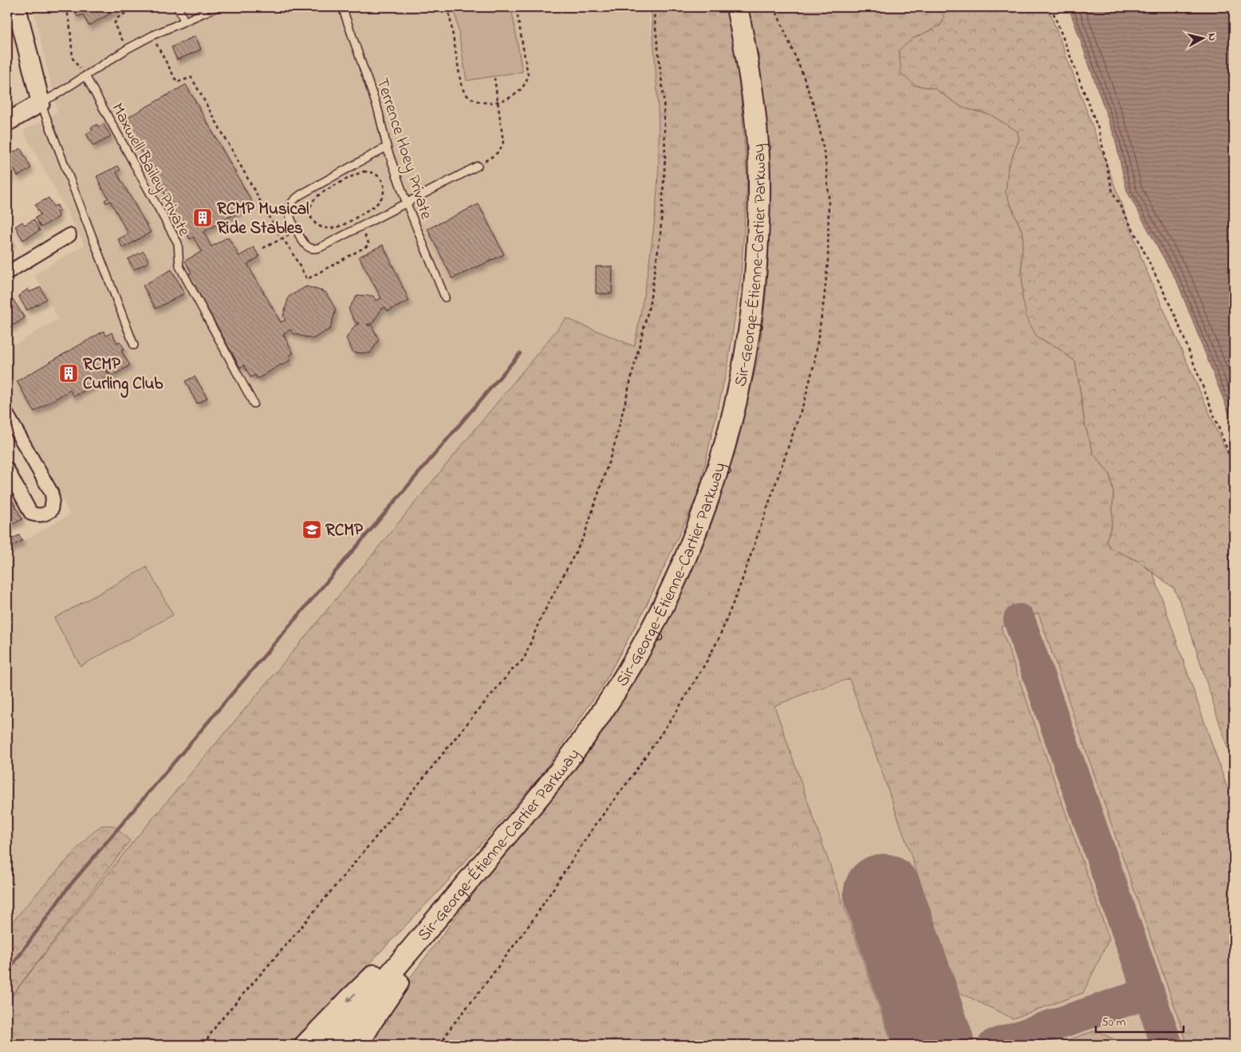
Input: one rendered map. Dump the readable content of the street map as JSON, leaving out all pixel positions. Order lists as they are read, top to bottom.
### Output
{
  "streets": {
    "main road": ["Sir-George-Étienne-Cartier Parkway"],
    "lane": ["Terrence Hoey Private", "Maxwell Bailey Private"]
  },
  "places": {
    "building": ["RCMP Musical Ride Stables", "RCMP Curling Club"],
    "school or university": ["RCMP"]
  },
  "scale_bar": "50 m",
  "north": "right"
}
